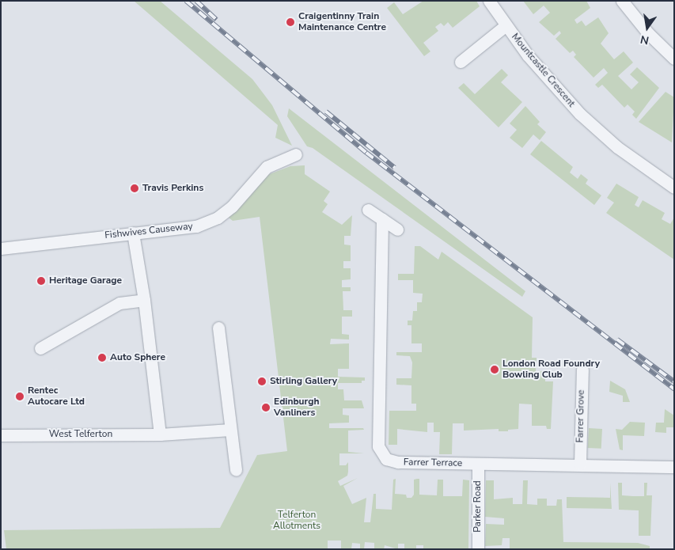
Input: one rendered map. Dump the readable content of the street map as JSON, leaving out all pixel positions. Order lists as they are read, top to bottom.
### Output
{
  "streets": {
    "street": [
      "Mountcastle Crescent",
      "Fishwives Causeway",
      "Farrer Grove",
      "West Telferton",
      "Farrer Terrace",
      "Parker Road"
    ]
  },
  "crossings": [
    ["Farrer Grove", "Farrer Terrace"],
    ["Farrer Terrace", "Parker Road"]
  ],
  "parks": ["Telferton Allotments"],
  "places": [
    "Craigentinny Train Maintenance Centre",
    "Travis Perkins",
    "Heritage Garage",
    "Auto Sphere",
    "London Road Foundry Bowling Club",
    "Stirling Gallery",
    "Rentec Autocare Ltd",
    "Edinburgh Vanliners"
  ],
  "north": "bottom"
}
